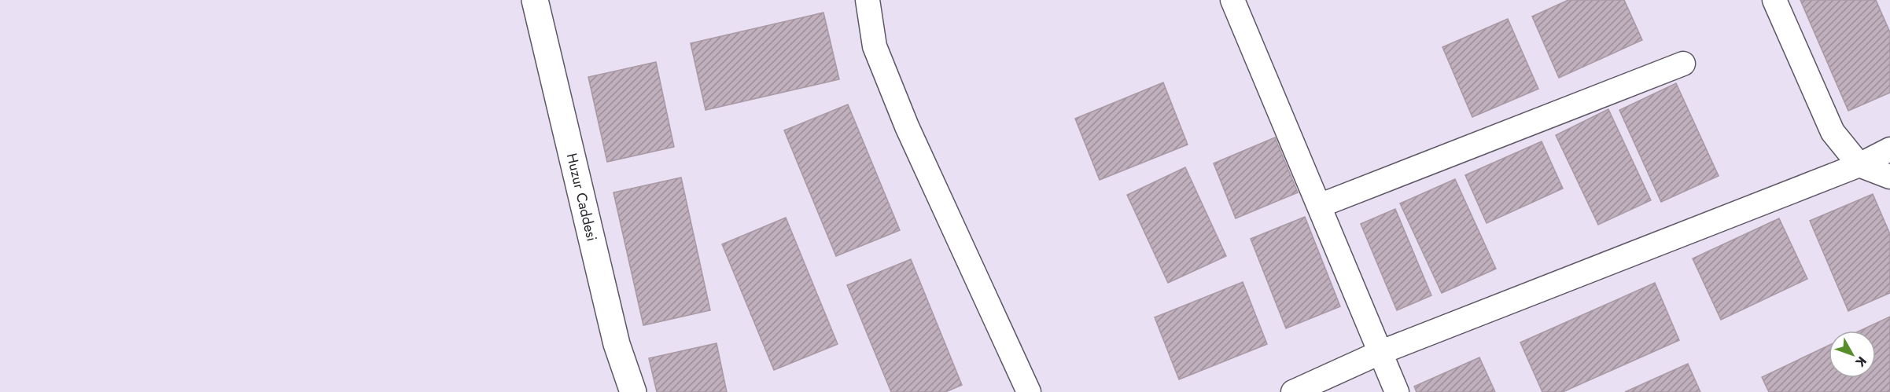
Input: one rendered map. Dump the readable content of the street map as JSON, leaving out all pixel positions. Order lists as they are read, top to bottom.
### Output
{
  "streets": {
    "street": ["Huzur Caddesi"]
  },
  "north": "bottom right"
}
